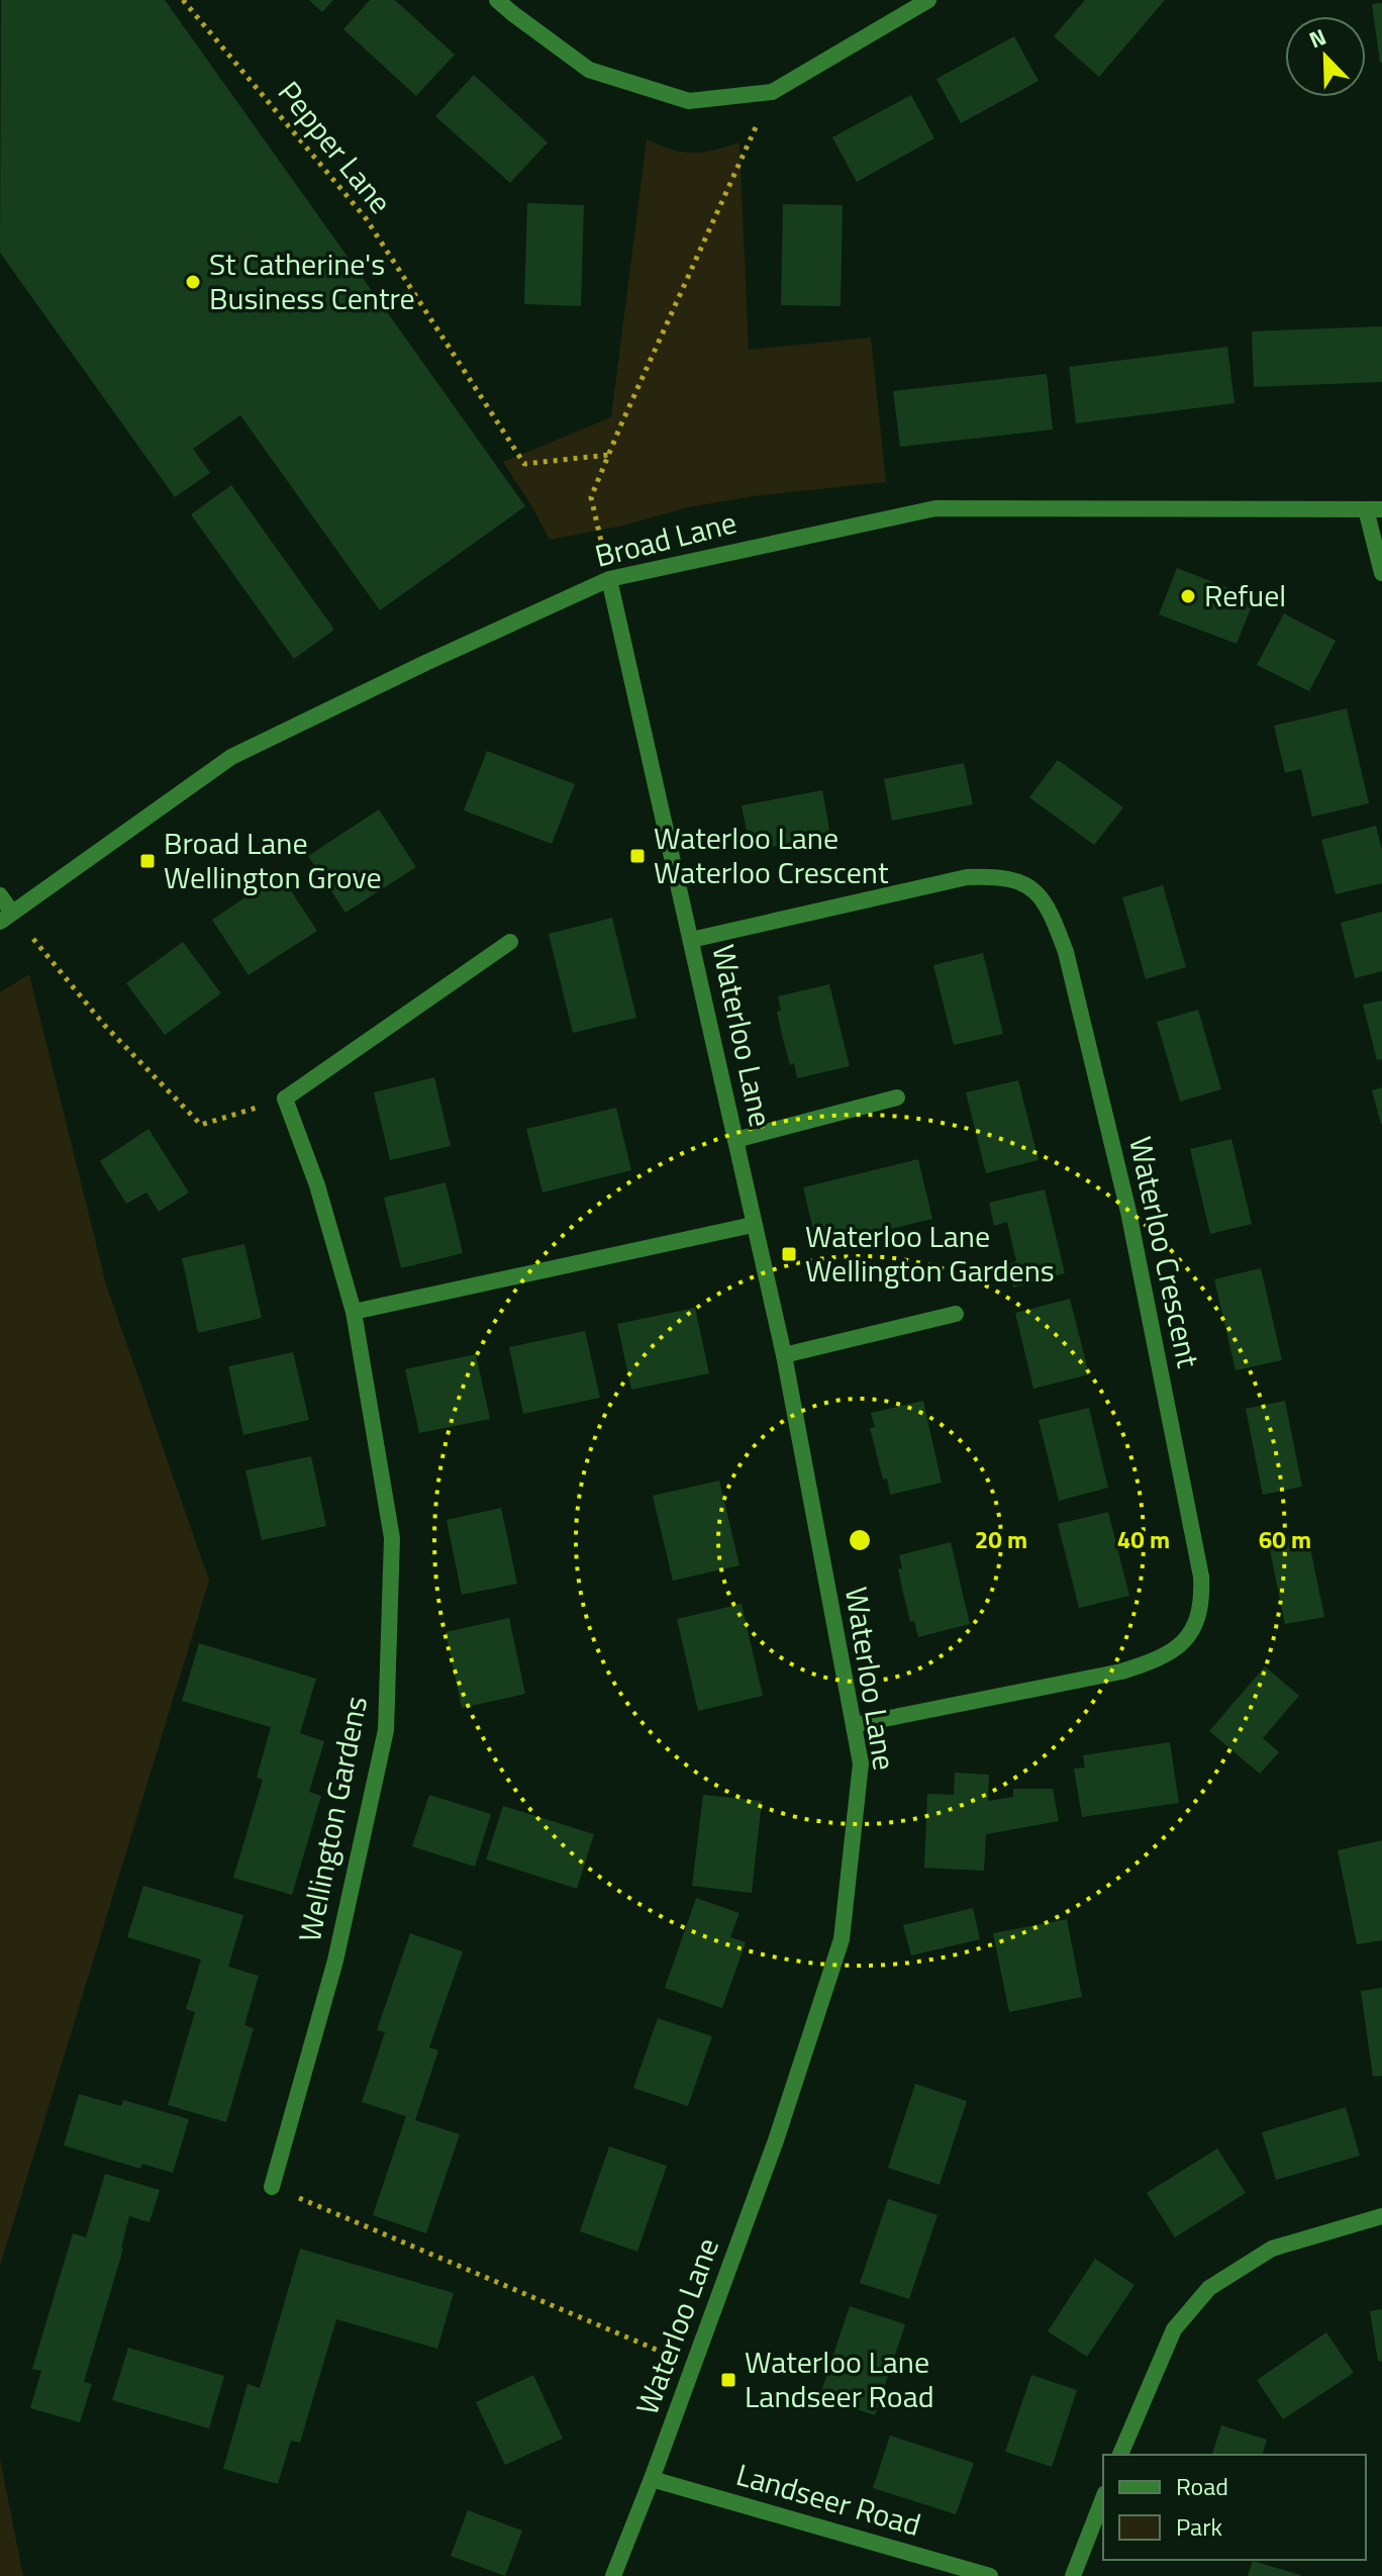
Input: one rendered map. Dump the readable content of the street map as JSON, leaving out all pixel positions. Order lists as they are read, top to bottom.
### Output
{
  "streets": {
    "street": [
      "Broad Lane",
      "Waterloo Lane",
      "Waterloo Crescent",
      "Wellington Gardens",
      "Landseer Road"
    ],
    "path": ["Pepper Lane"]
  },
  "crossings": [
    ["Broad Lane", "Waterloo Lane"],
    ["Waterloo Lane", "Waterloo Crescent"],
    ["Waterloo Lane", "Landseer Road"]
  ],
  "places": {
    "other": ["St Catherine's Business Centre", "Refuel"],
    "transit": [
      "Waterloo Lane Waterloo Crescent",
      "Broad Lane Wellington Grove",
      "Waterloo Lane Wellington Gardens",
      "Waterloo Lane Landseer Road"
    ]
  },
  "legend": ["Road", "Park"],
  "north": "top left",
  "rings": ["20 m", "40 m", "60 m"]
}
